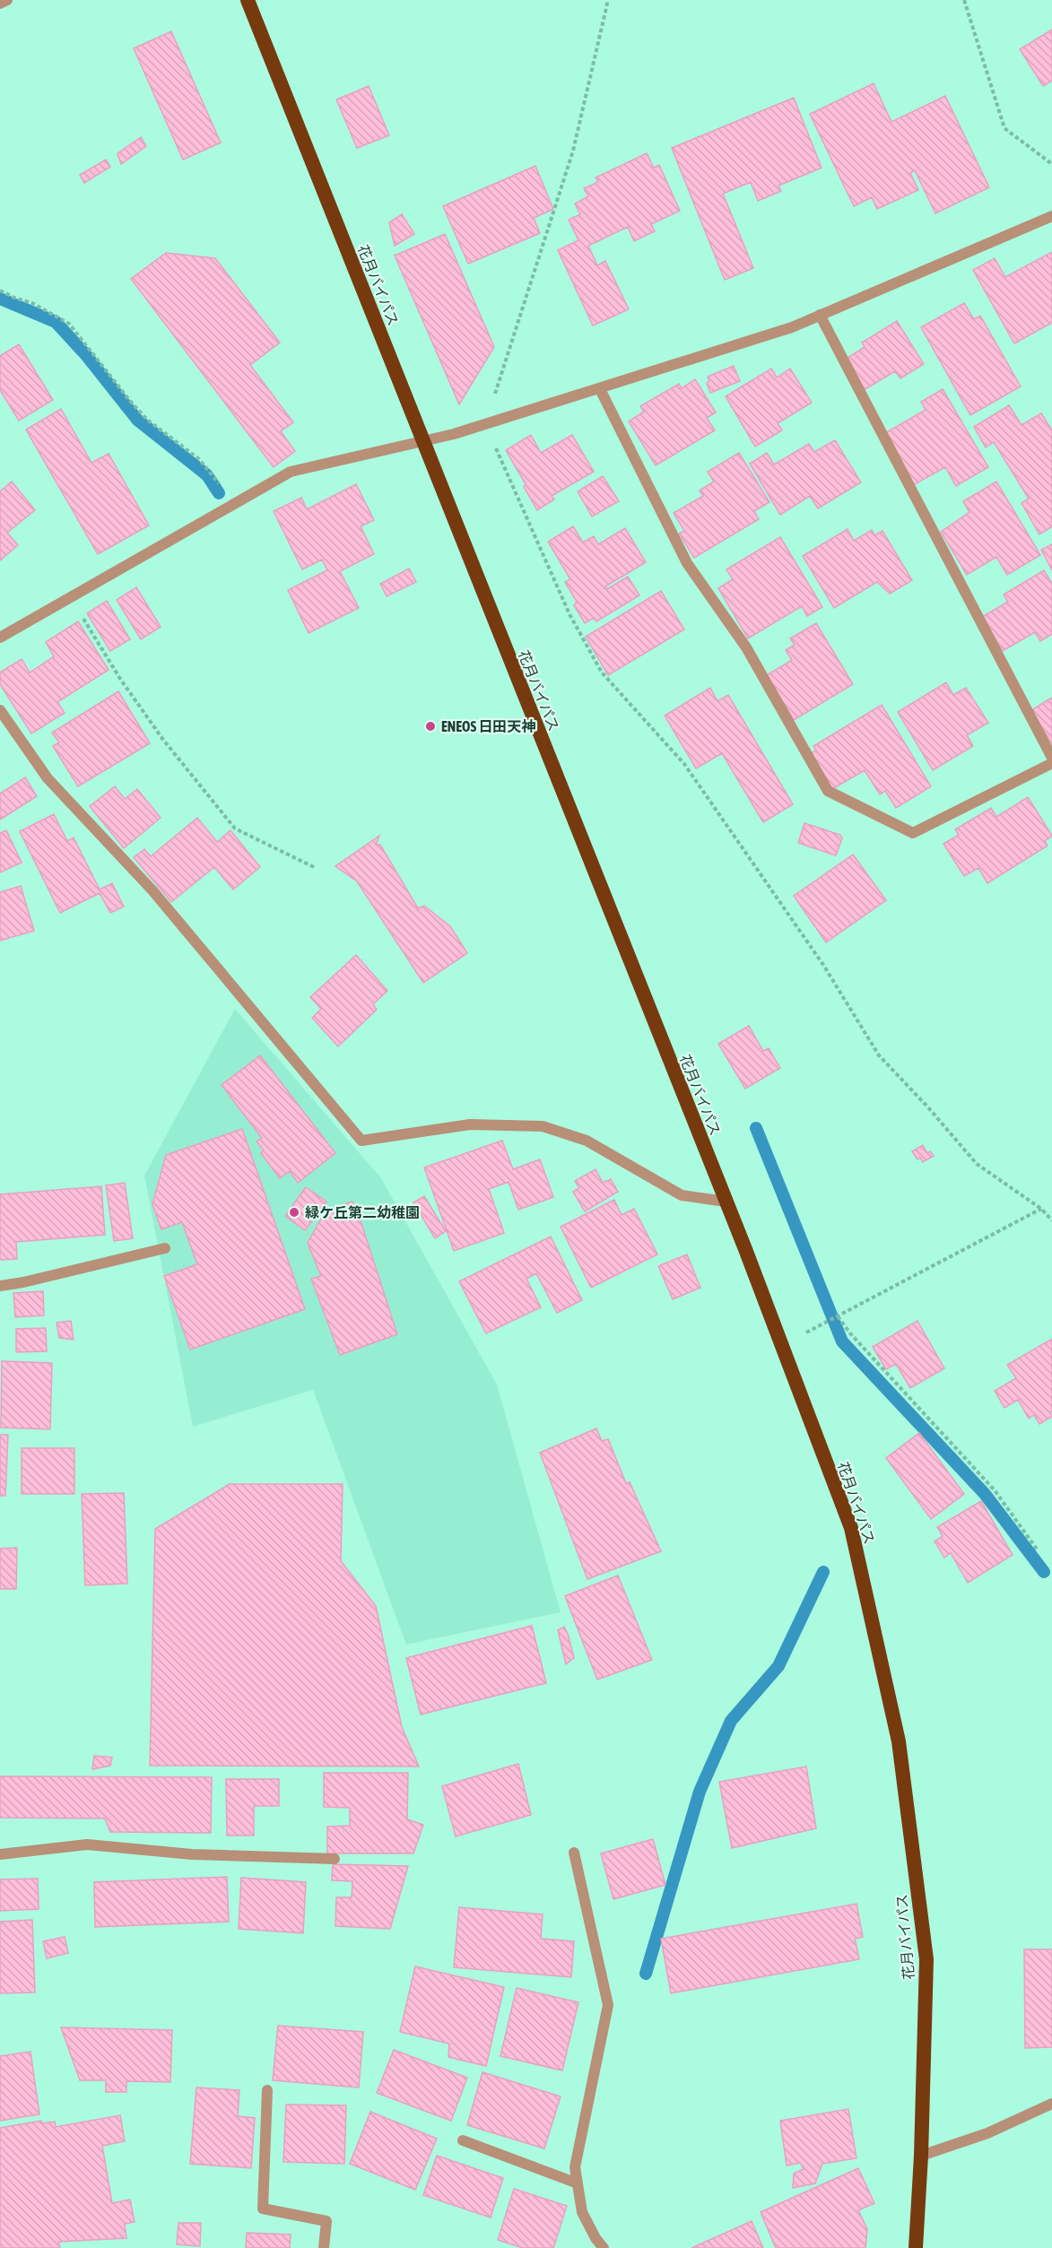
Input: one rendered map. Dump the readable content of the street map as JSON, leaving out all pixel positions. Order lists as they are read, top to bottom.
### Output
{
  "streets": {
    "highway": ["花月バイパス"]
  },
  "places": ["ENEOS 日田天神", "緑ケ丘第二幼稚園"]
}
